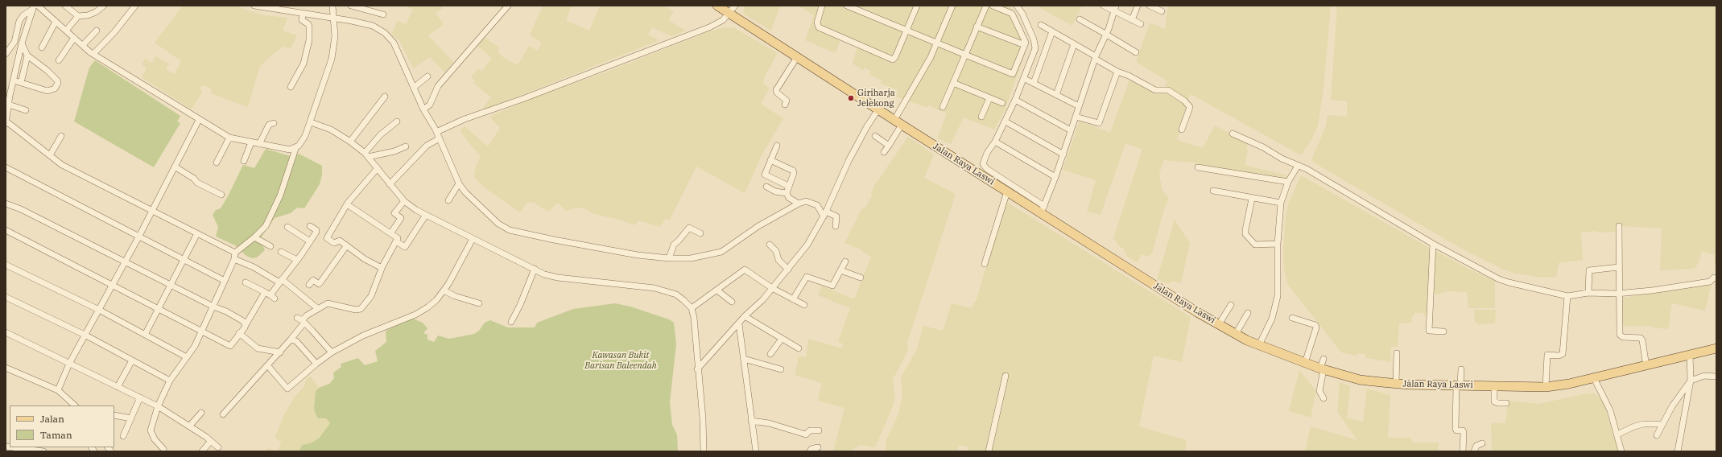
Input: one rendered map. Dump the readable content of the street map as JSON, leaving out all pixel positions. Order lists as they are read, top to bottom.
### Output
{
  "streets": {
    "main road": ["Jalan Raya Laswi"]
  },
  "parks": ["Kawasan Bukit Barisan Baleendah"],
  "places": ["Giriharja Jelekong"],
  "legend": ["Jalan", "Taman"]
}
